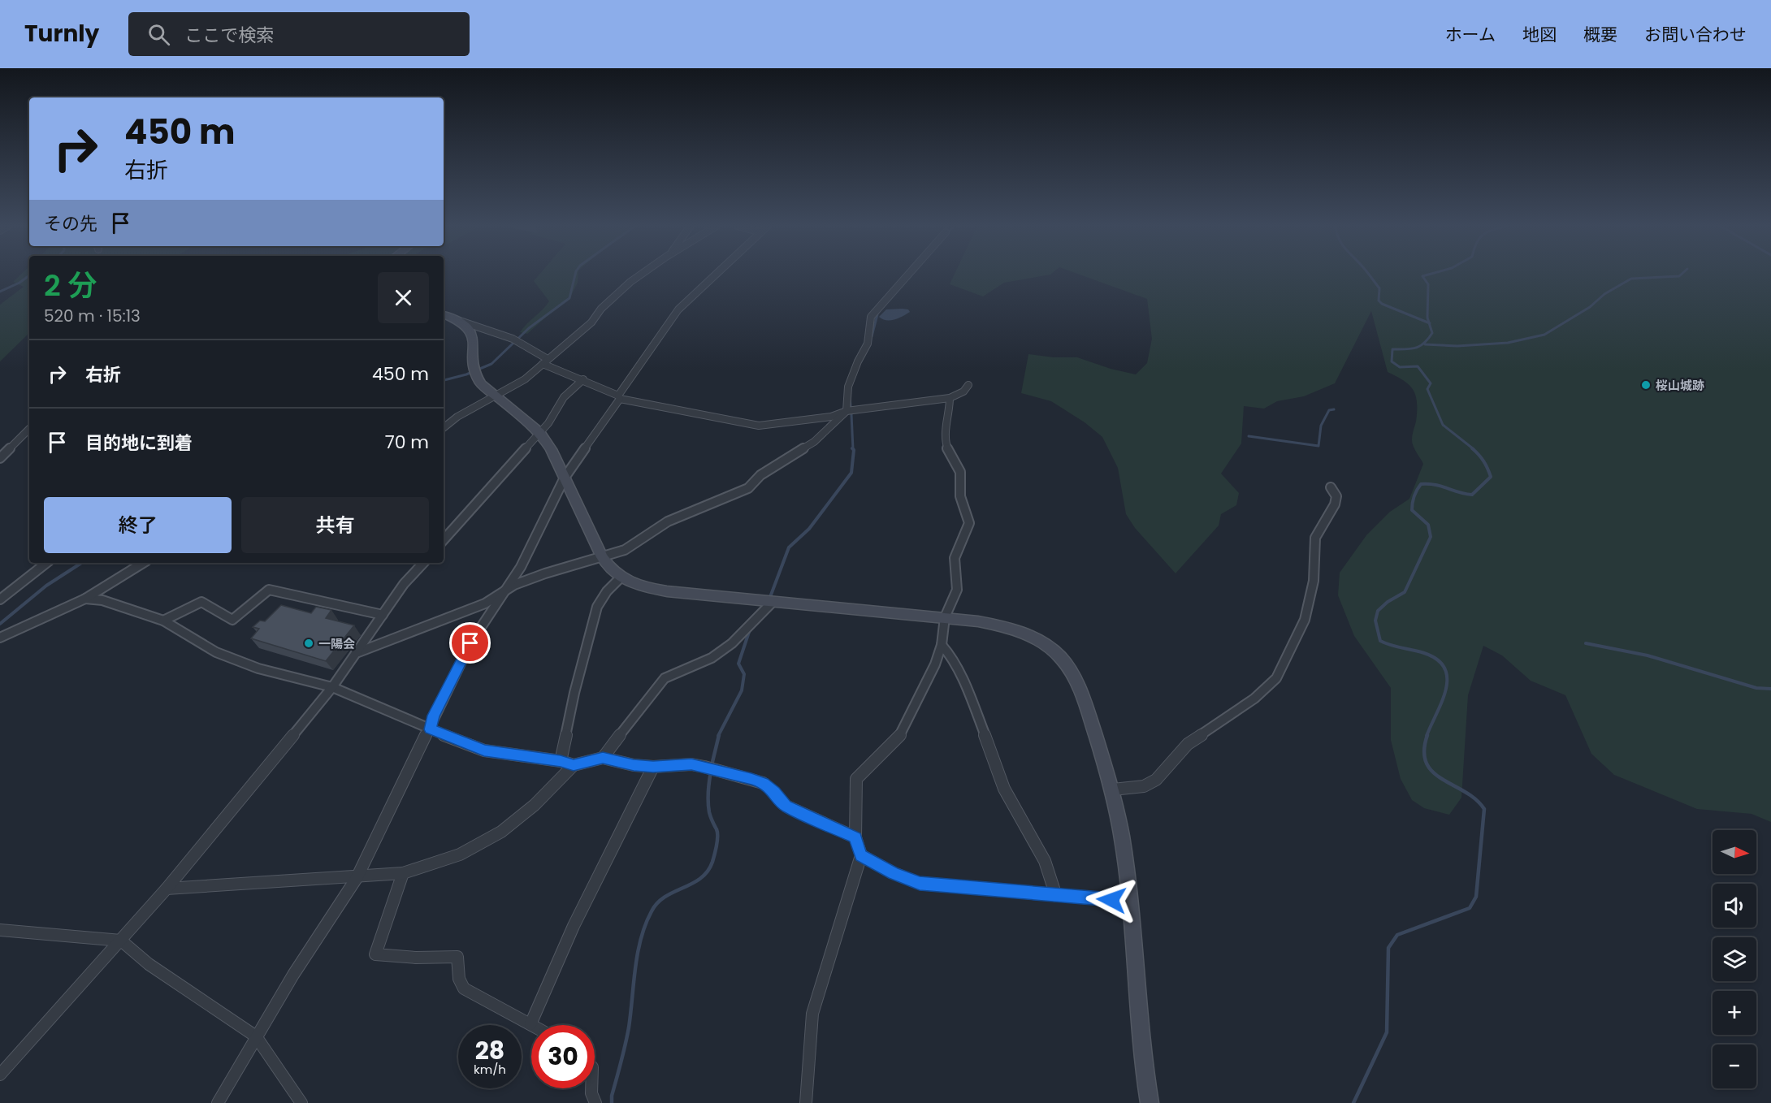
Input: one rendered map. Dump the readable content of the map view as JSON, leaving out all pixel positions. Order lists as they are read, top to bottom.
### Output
{
  "places": ["桜山城跡", "一陽会"],
  "north": "right",
  "page": {
    "header": "Turnly",
    "search": "ここで検索",
    "nav": [
      "ホーム",
      "地図",
      "概要",
      "お問い合わせ"
    ],
    "turn": ["450 m", "右折"],
    "then": "その先",
    "heading": ["2 分", "520 m · 15:13"],
    "list": [
      {
        "name": "右折",
        "value": "450 m"
      },
      {
        "name": "目的地に到着",
        "value": "70 m"
      }
    ],
    "buttons": ["終了", "共有"],
    "map_buttons": ["+", "−"],
    "speed": "28 km/h",
    "limit": "30"
  }
}
